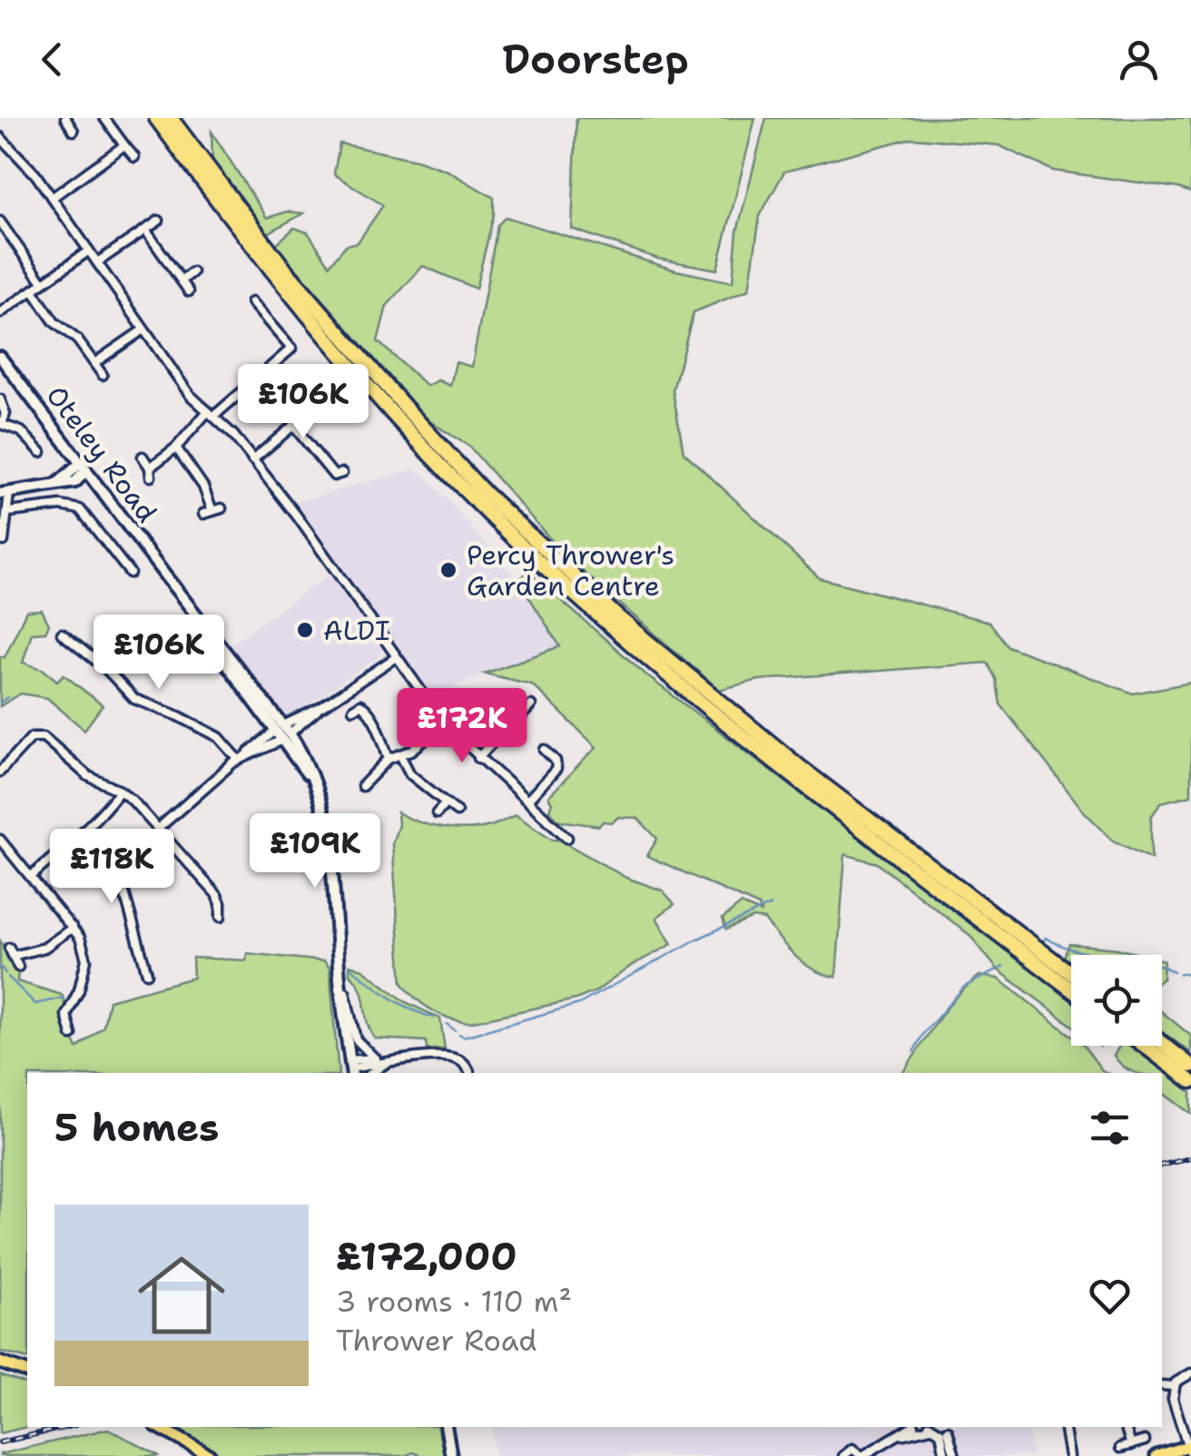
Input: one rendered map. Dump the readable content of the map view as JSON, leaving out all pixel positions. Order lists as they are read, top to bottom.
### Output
{
  "streets": {
    "main road": ["Oteley Road"]
  },
  "places": ["Percy Thrower's Garden Centre", "ALDI"],
  "page": {
    "header": "Doorstep",
    "price": [
      "£106K",
      "£106K",
      "£172K",
      "£109K",
      "£118K"
    ],
    "heading": "5 homes",
    "list": [
      {
        "name": "£172,000",
        "note": "3 rooms · 110 m² · Thrower Road"
      }
    ]
  }
}
